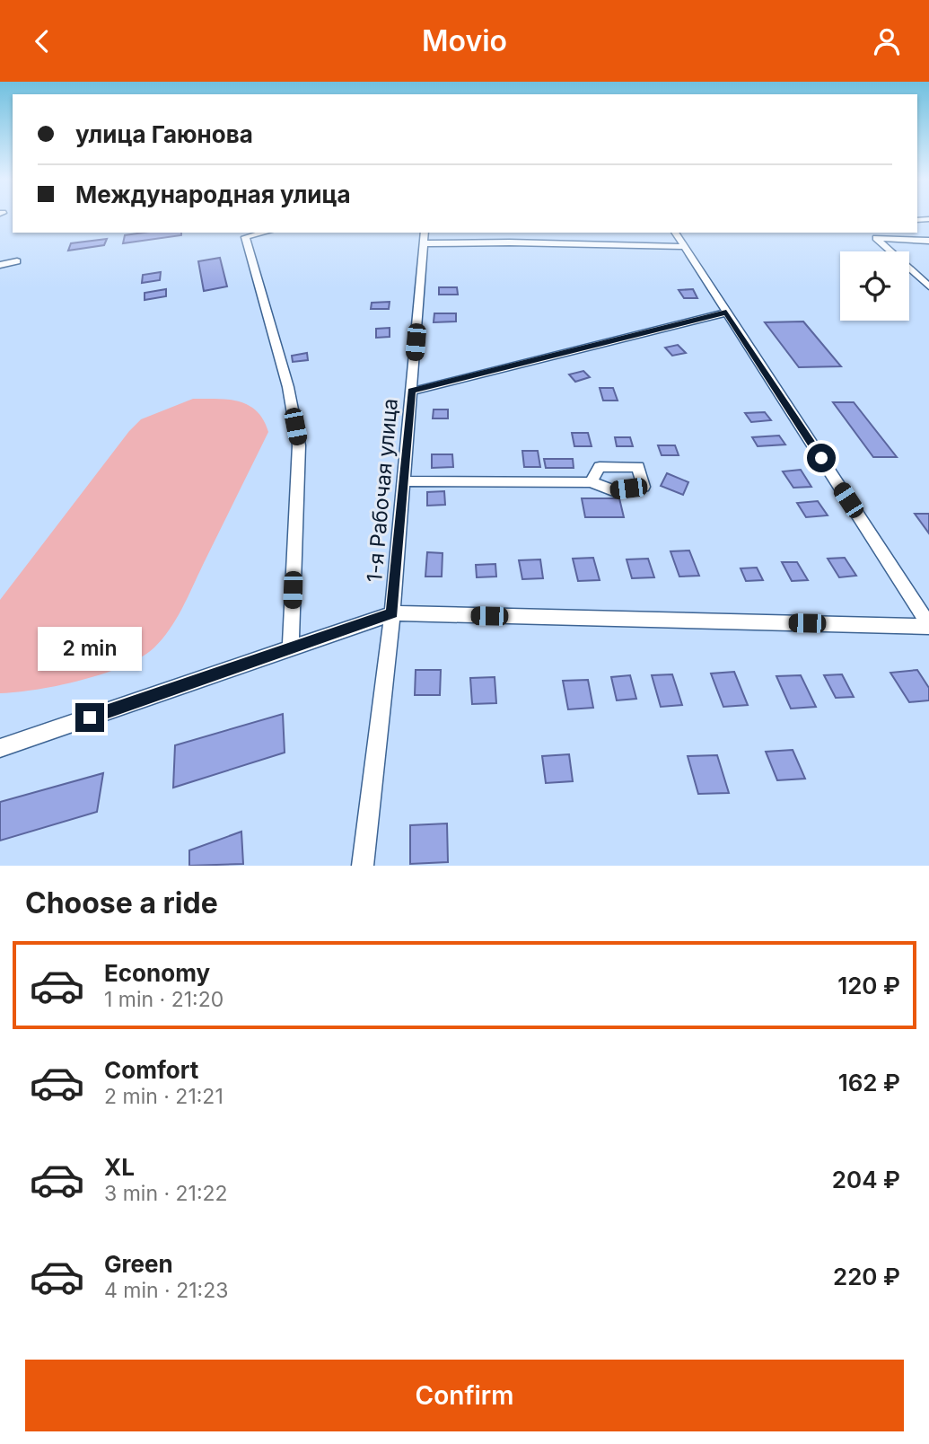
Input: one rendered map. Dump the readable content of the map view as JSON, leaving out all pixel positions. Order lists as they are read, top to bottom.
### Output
{
  "streets": {
    "street": ["1-я Рабочая улица"]
  },
  "page": {
    "header": "Movio",
    "banner": ["улица Гаюнова", "Международная улица"],
    "bubble": "2 min",
    "heading": "Choose a ride",
    "list": [
      {
        "name": "Economy",
        "note": "1 min · 21:20",
        "value": "120 ₽"
      },
      {
        "name": "Comfort",
        "note": "2 min · 21:21",
        "value": "162 ₽"
      },
      {
        "name": "XL",
        "note": "3 min · 21:22",
        "value": "204 ₽"
      },
      {
        "name": "Green",
        "note": "4 min · 21:23",
        "value": "220 ₽"
      }
    ],
    "buttons": "Confirm"
  }
}
